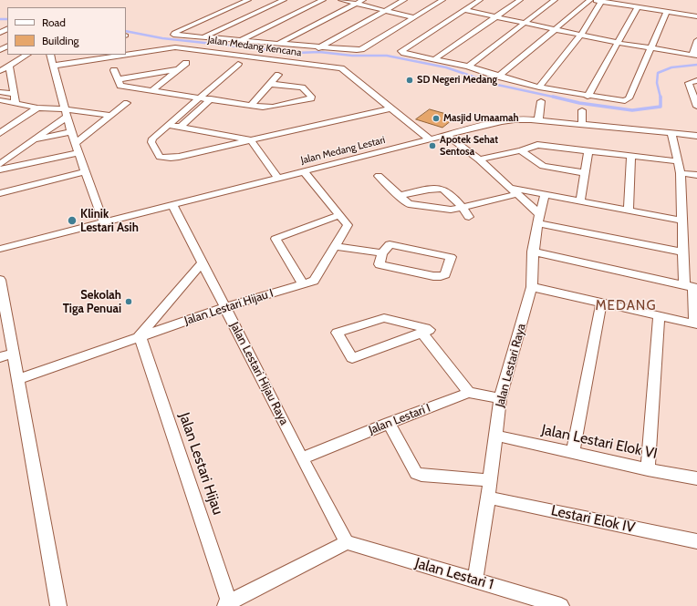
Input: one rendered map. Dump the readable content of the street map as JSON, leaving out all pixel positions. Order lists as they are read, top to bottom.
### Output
{
  "streets": {
    "street": [
      "Jalan Medang Kencana",
      "Jalan Medang Lestari",
      "Jalan Lestari Hijau I",
      "Jalan Lestari Raya",
      "Jalan Lestari Hijau Raya",
      "Jalan Lestari I",
      "Jalan Lestari Elok VI",
      "Jalan Lestari Hijau",
      "Lestari Elok IV",
      "Jalan Lestari 1"
    ]
  },
  "crossings": [
    ["Jalan Medang Kencana", "Jalan Medang Lestari"],
    ["Jalan Medang Lestari", "Jalan Lestari Hijau I"],
    ["Jalan Medang Lestari", "Jalan Lestari Hijau Raya"],
    ["Jalan Lestari Hijau I", "Jalan Lestari Hijau Raya"],
    ["Jalan Lestari Hijau I", "Jalan Lestari Hijau"],
    ["Jalan Lestari Raya", "Jalan Lestari Elok VI"],
    ["Jalan Lestari Raya", "Lestari Elok IV"],
    ["Jalan Lestari Raya", "Jalan Lestari 1"],
    ["Jalan Lestari Hijau Raya", "Jalan Lestari I"],
    ["Jalan Lestari Hijau Raya", "Jalan Lestari 1"]
  ],
  "districts": ["MEDANG"],
  "places": [
    "SD Negeri Medang",
    "Masjid Umaamah",
    "Apotek Sehat Sentosa",
    "Klinik Lestari Asih",
    "Sekolah Tiga Penuai"
  ],
  "legend": ["Road", "Building"]
}
